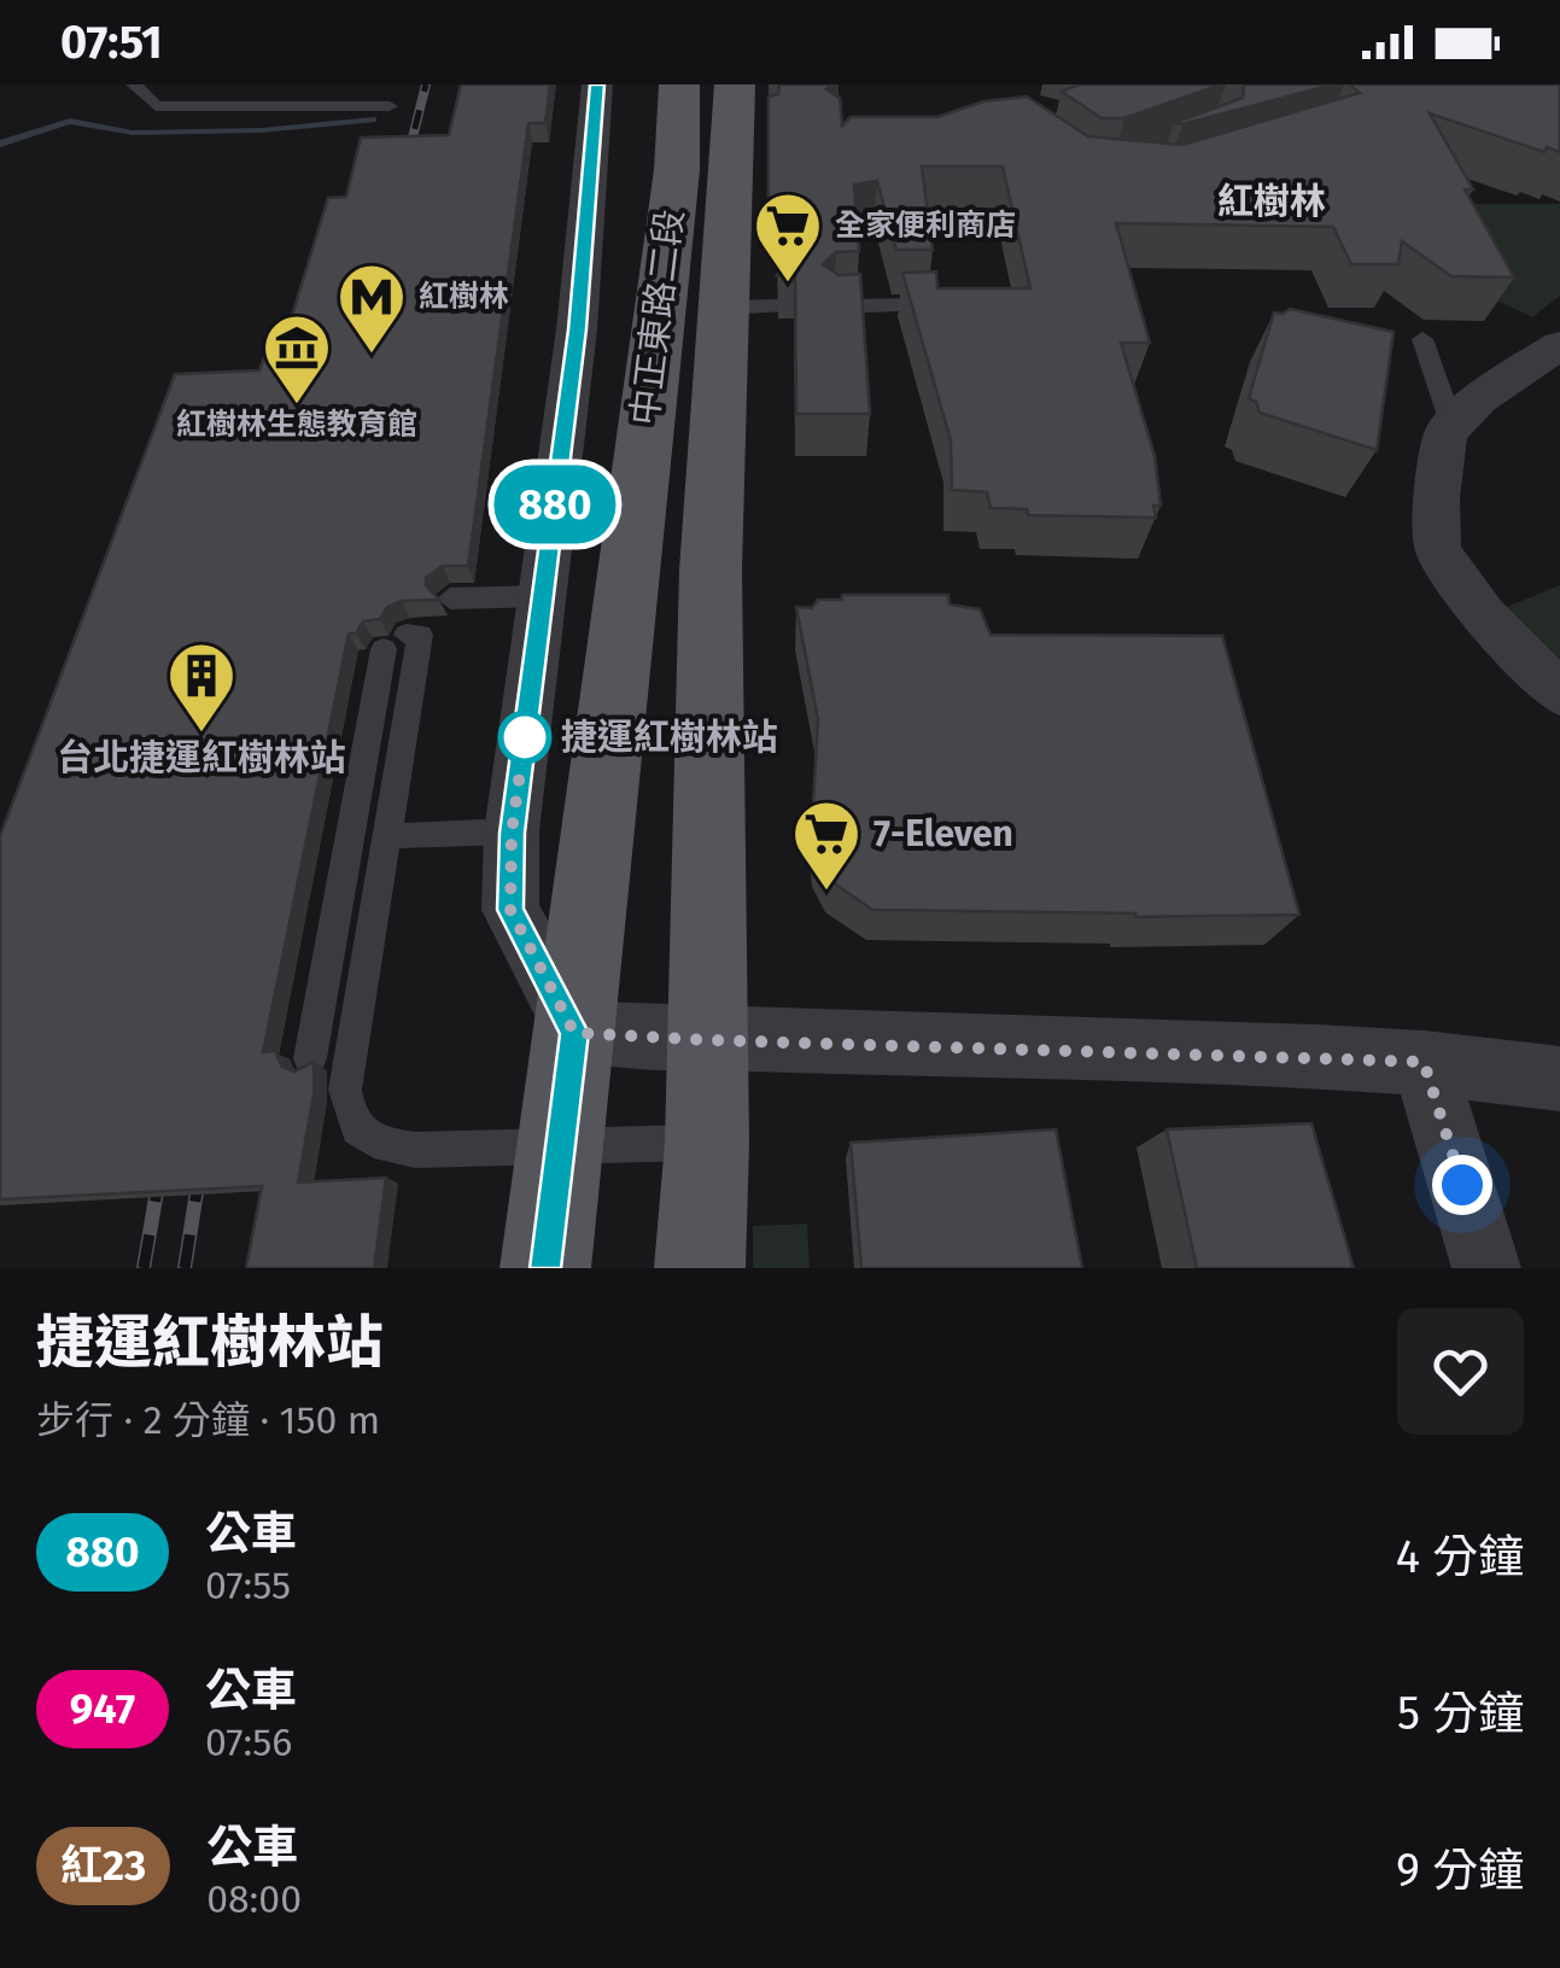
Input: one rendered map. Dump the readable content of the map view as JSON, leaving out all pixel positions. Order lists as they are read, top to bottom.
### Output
{
  "streets": {
    "main road": ["中正東路二段"]
  },
  "districts": ["紅樹林"],
  "places": {
    "supermarket": ["全家便利商店", "7-Eleven"],
    "metro station": ["紅樹林"],
    "museum": ["紅樹林生態教育館"],
    "building": ["台北捷運紅樹林站"],
    "other": ["捷運紅樹林站"]
  },
  "lines": ["bus line 880"],
  "page": {
    "status": "07:51",
    "on_map": "880",
    "heading": ["捷運紅樹林站", "步行 · 2 分鐘 · 150 m"],
    "list": [
      {
        "mark": "880",
        "name": "公車",
        "note": "07:55",
        "value": "4 分鐘"
      },
      {
        "mark": "947",
        "name": "公車",
        "note": "07:56",
        "value": "5 分鐘"
      },
      {
        "mark": "紅23",
        "name": "公車",
        "note": "08:00",
        "value": "9 分鐘"
      }
    ]
  }
}
